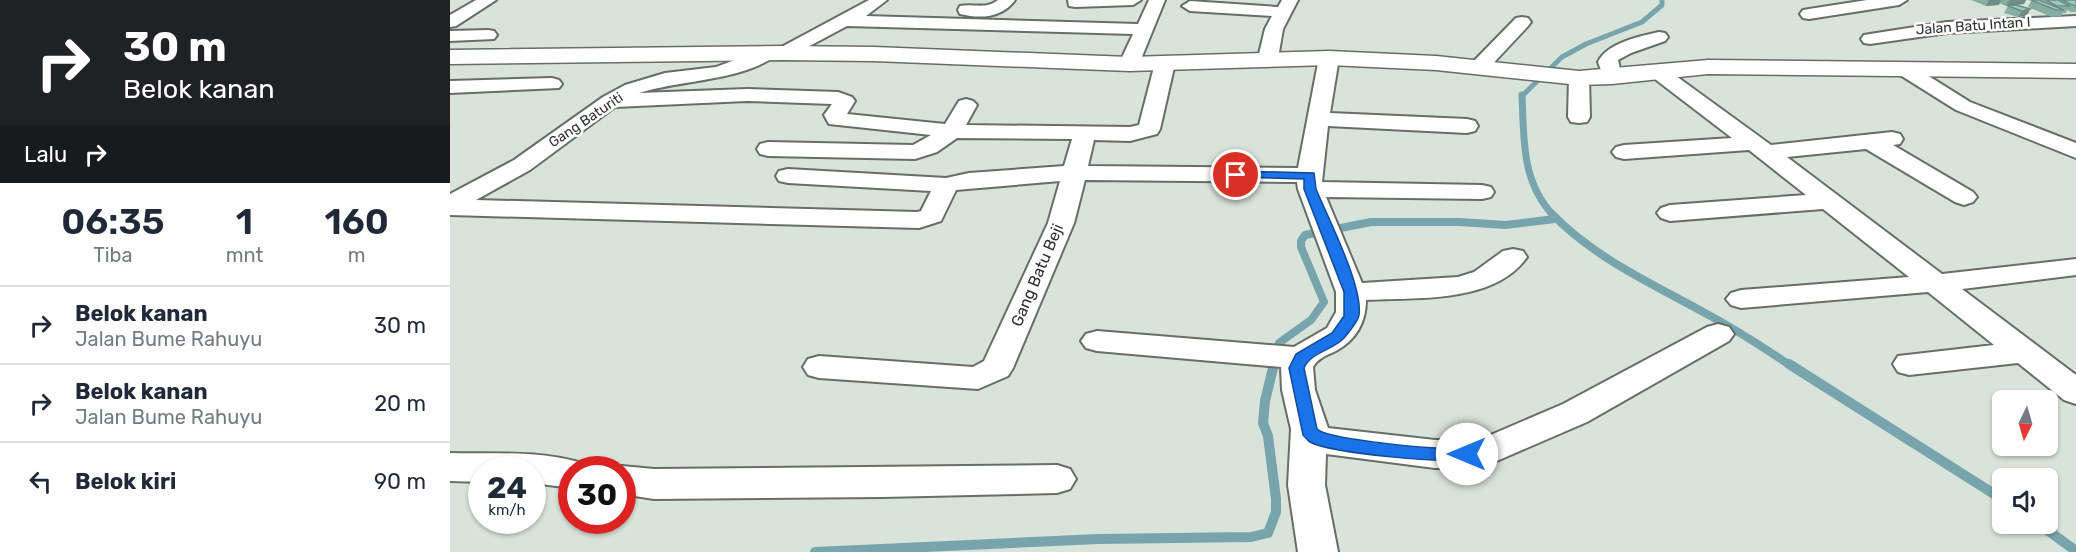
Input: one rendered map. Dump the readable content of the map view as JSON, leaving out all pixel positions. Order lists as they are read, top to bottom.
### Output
{
  "streets": {
    "street": ["Jalan Batu Intan I", "Gang Baturiti", "Gang Batu Beji"]
  },
  "north": "bottom",
  "page": {
    "turn": ["30 m", "Belok kanan"],
    "then": "Lalu",
    "eta": [
      "06:35",
      "Tiba",
      "1",
      "mnt",
      "160",
      "m"
    ],
    "list": [
      {
        "name": "Belok kanan",
        "note": "Jalan Bume Rahuyu",
        "value": "30 m"
      },
      {
        "name": "Belok kanan",
        "note": "Jalan Bume Rahuyu",
        "value": "20 m"
      },
      {
        "name": "Belok kiri",
        "value": "90 m"
      }
    ],
    "speed": "24 km/h",
    "limit": "30"
  }
}
